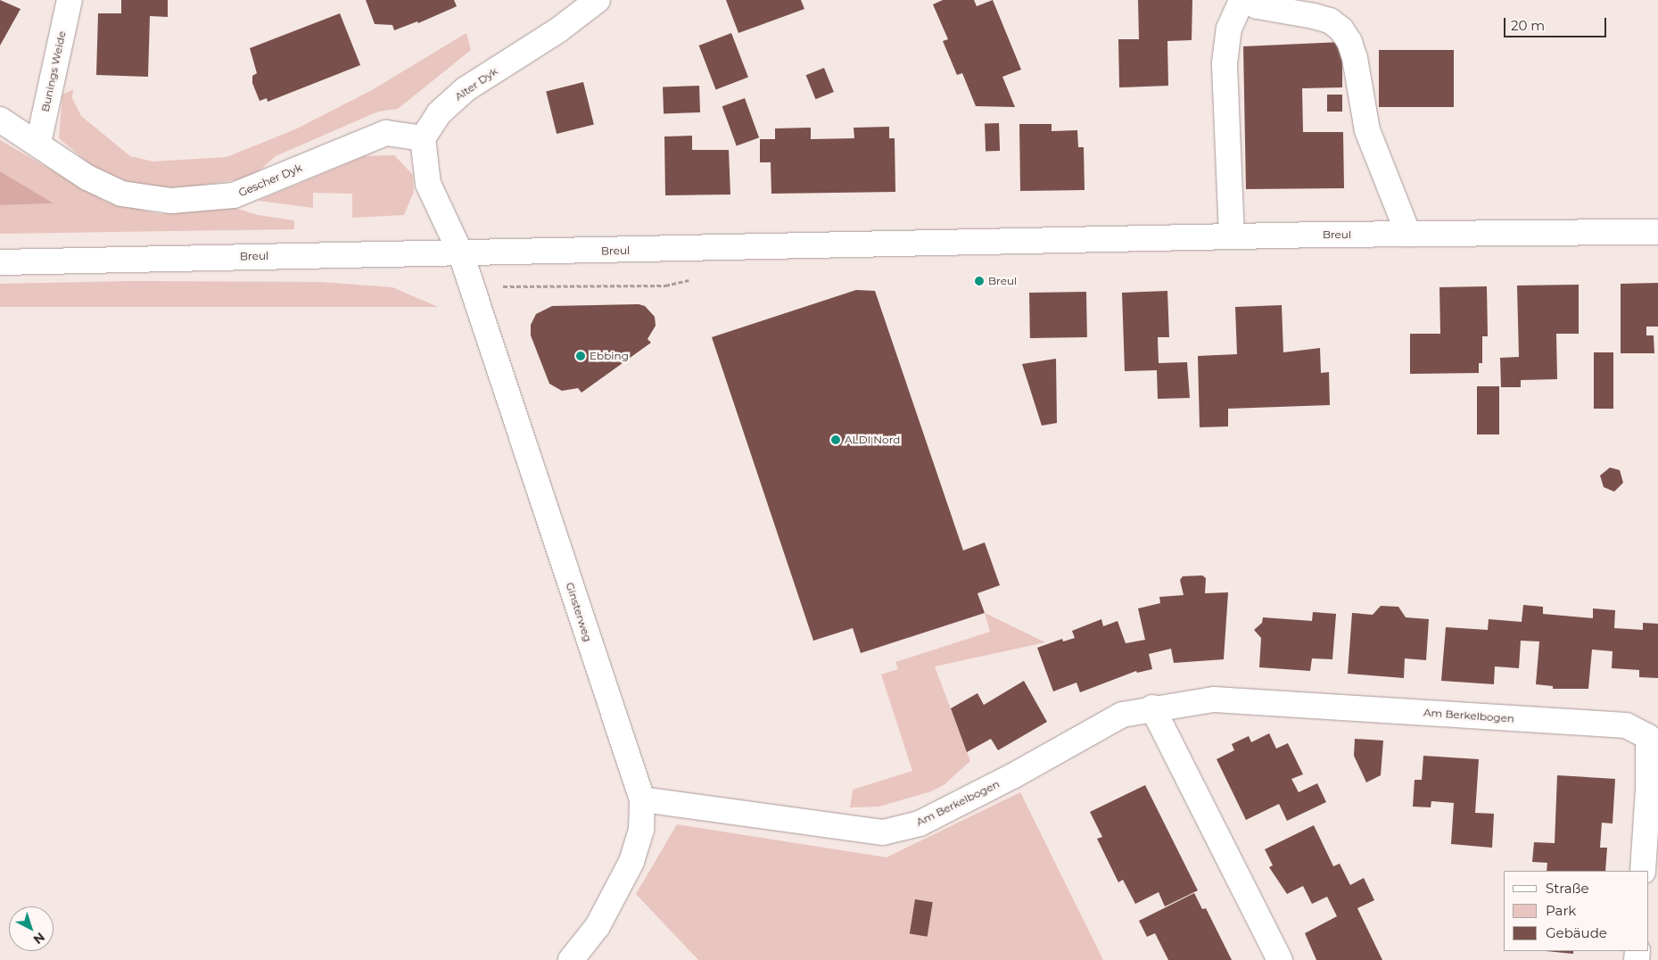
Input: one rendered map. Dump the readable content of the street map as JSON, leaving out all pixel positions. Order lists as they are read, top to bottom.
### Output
{
  "streets": {
    "street": [
      "Bunings Weide",
      "Alter Dyk",
      "Gescher Dyk",
      "Breul",
      "Ginsterweg",
      "Am Berkelbogen"
    ]
  },
  "crossings": [
    ["Bunings Weide", "Gescher Dyk"],
    ["Alter Dyk", "Gescher Dyk"],
    ["Breul", "Ginsterweg"],
    ["Ginsterweg", "Am Berkelbogen"]
  ],
  "places": ["Breul", "Ebbing", "ALDI Nord"],
  "legend": ["Straße", "Park", "Gebäude"],
  "scale_bar": "20 m",
  "north": "bottom right"
}
